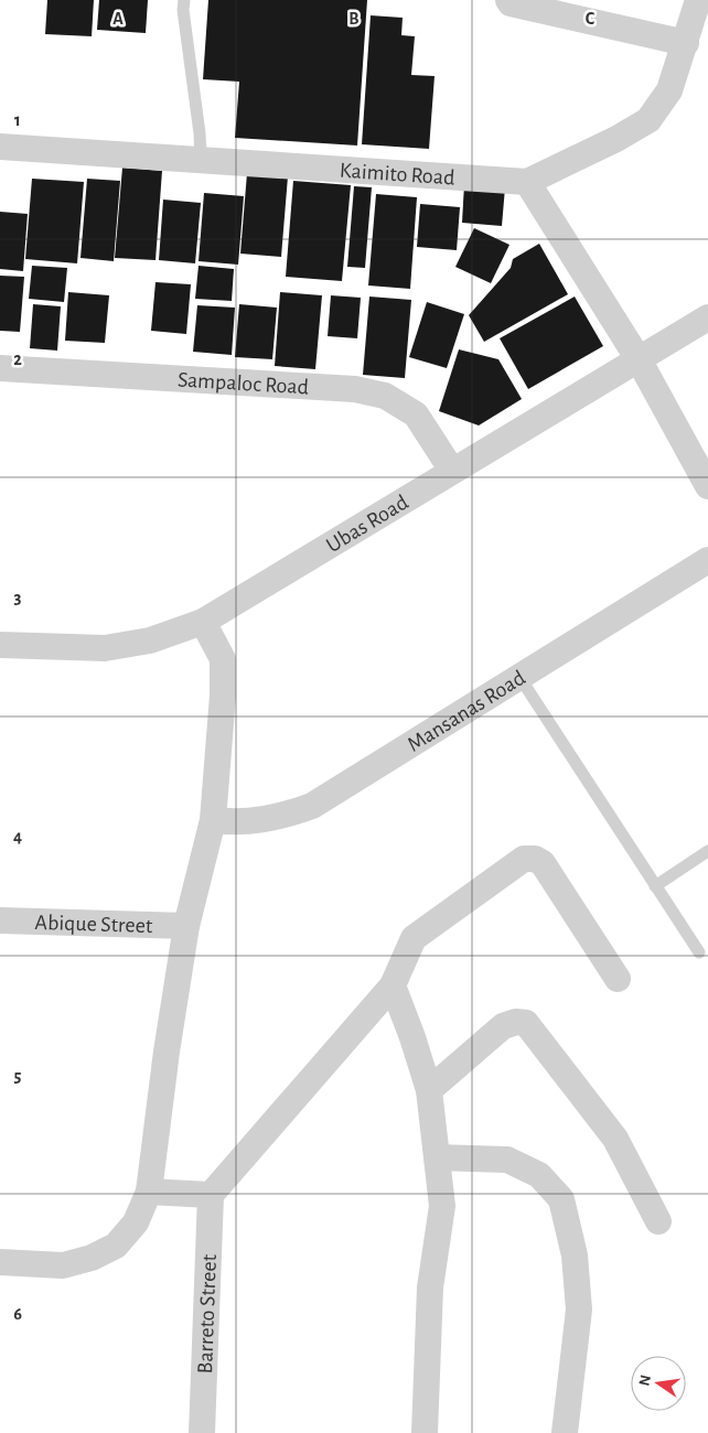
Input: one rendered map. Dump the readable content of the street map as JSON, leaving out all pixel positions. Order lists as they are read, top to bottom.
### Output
{
  "streets": {
    "street": [
      "Kaimito Road",
      "Sampaloc Road",
      "Ubas Road",
      "Mansanas Road",
      "Abique Street",
      "Barreto Street"
    ]
  },
  "crossings": [
    ["Sampaloc Road", "Ubas Road"]
  ],
  "north": "left",
  "grid": {
    "columns": ["A", "B", "C"],
    "rows": [
      "1",
      "2",
      "3",
      "4",
      "5",
      "6"
    ]
  }
}
